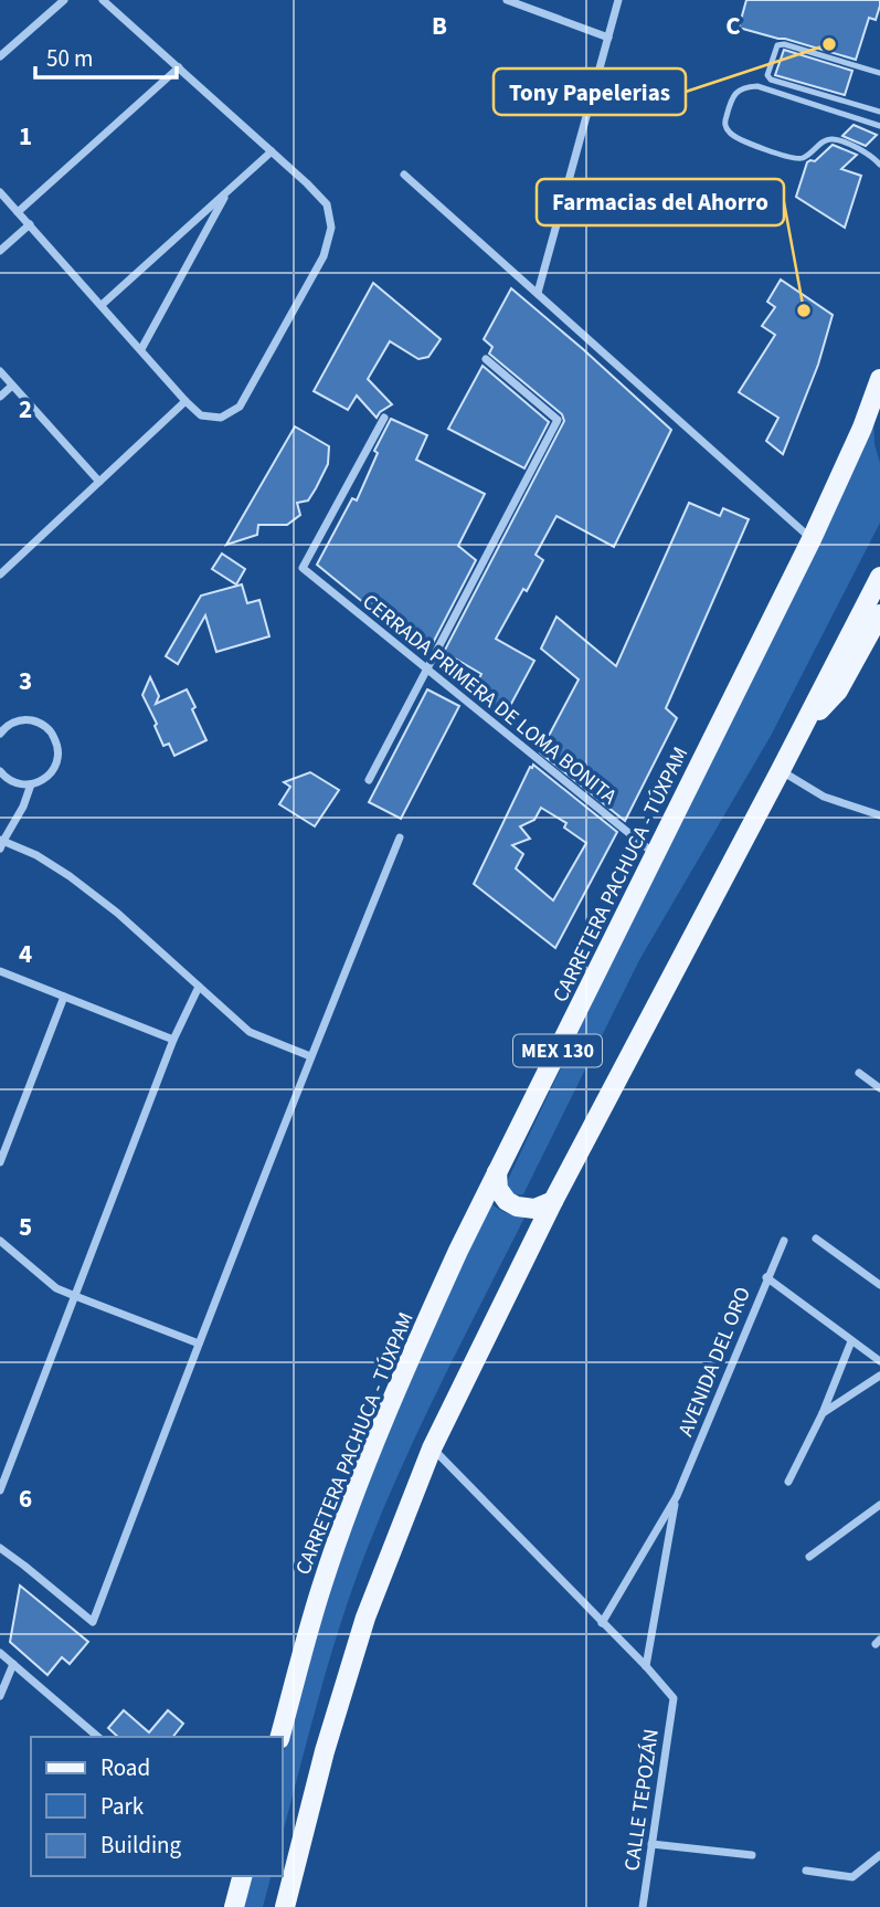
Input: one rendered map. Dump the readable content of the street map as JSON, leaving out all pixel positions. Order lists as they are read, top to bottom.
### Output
{
  "streets": {
    "main road": ["CARRETERA PACHUCA - TÚXPAM", "MEX 130"],
    "street": ["CERRADA PRIMERA DE LOMA BONITA", "AVENIDA DEL ORO", "CALLE TEPOZÁN"]
  },
  "crossings": [
    ["CERRADA PRIMERA DE LOMA BONITA", "CARRETERA PACHUCA - TÚXPAM"],
    ["AVENIDA DEL ORO", "CALLE TEPOZÁN"]
  ],
  "places": ["Tony Papelerias", "Farmacias del Ahorro"],
  "legend": ["Road", "Park", "Building"],
  "scale_bar": "50 m",
  "grid": {
    "columns": ["B", "C"],
    "rows": [
      "1",
      "2",
      "3",
      "4",
      "5",
      "6"
    ]
  }
}
